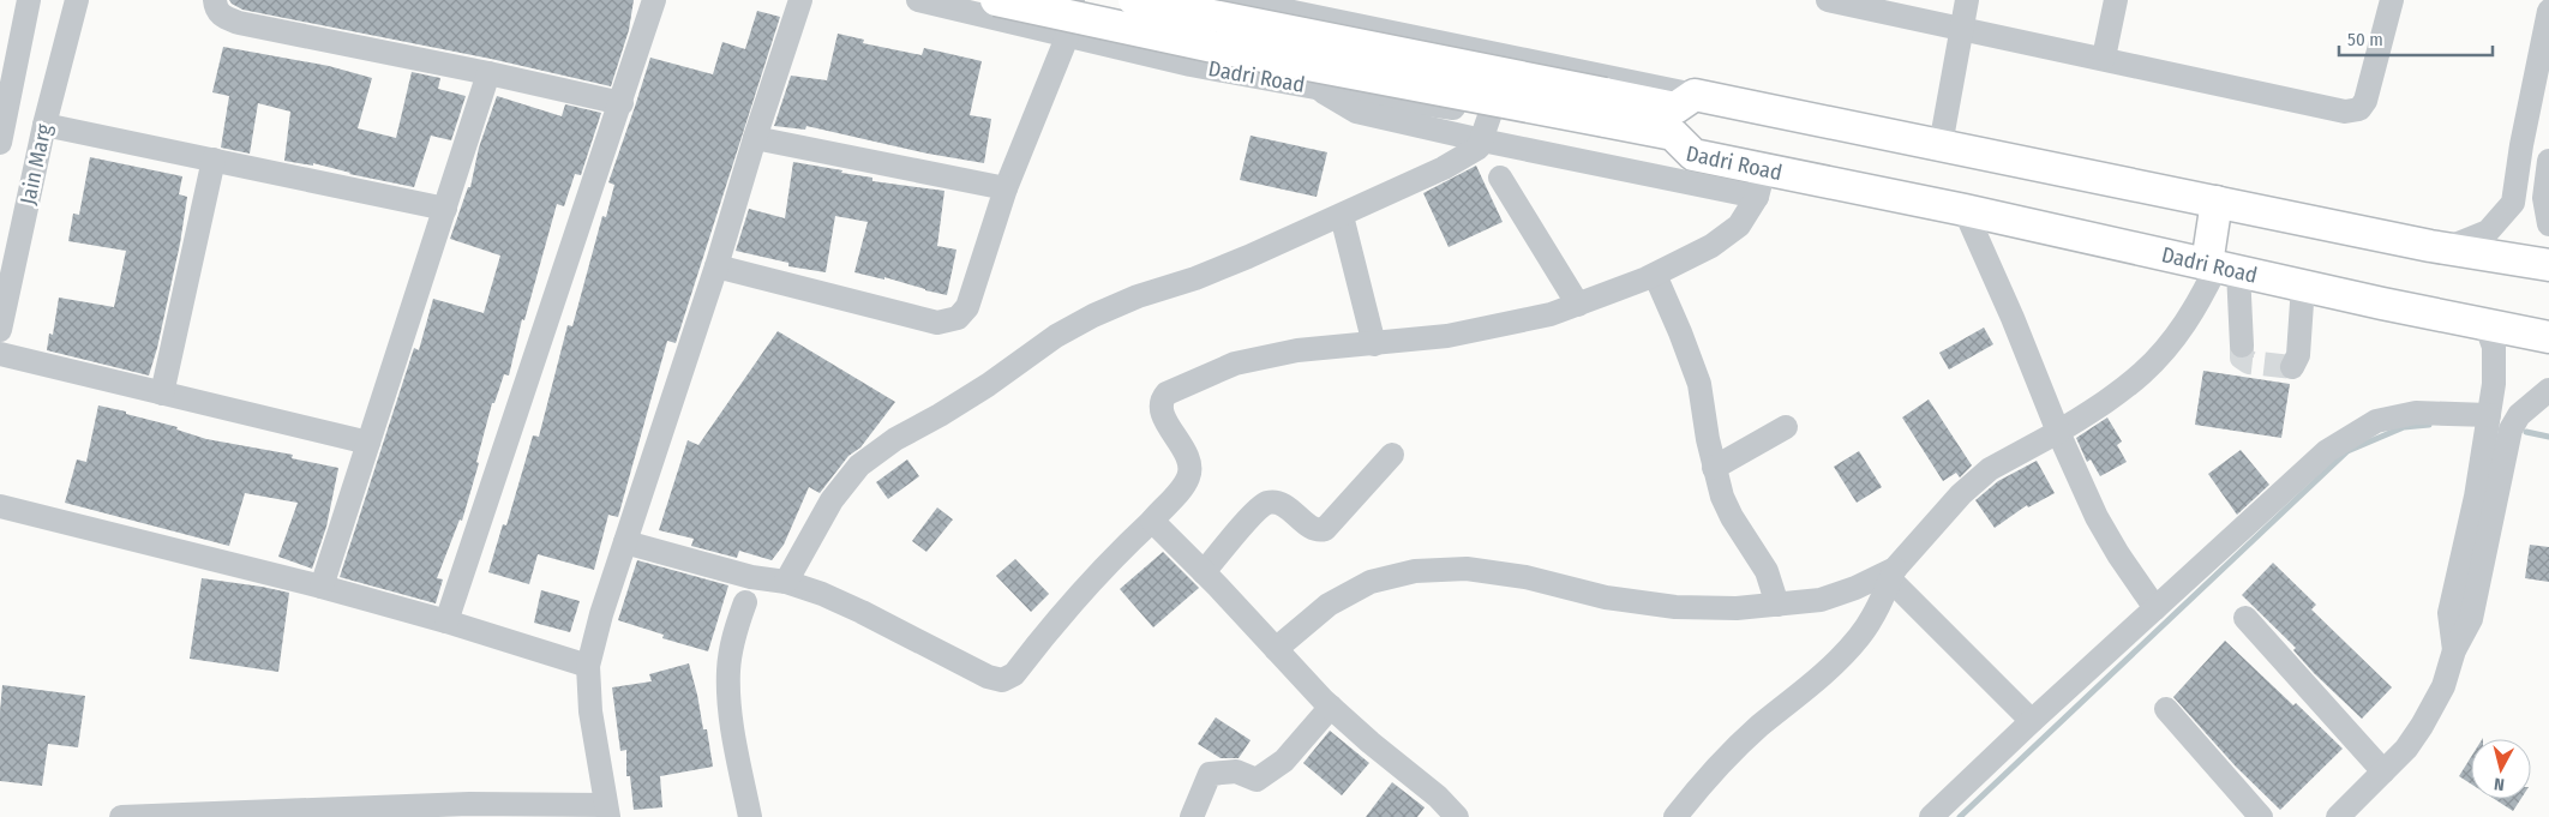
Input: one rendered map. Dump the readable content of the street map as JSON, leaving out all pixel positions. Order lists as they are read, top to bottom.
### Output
{
  "streets": {
    "main road": ["Dadri Road"],
    "street": ["Jain Marg"]
  },
  "scale_bar": "50 m",
  "north": "bottom"
}
